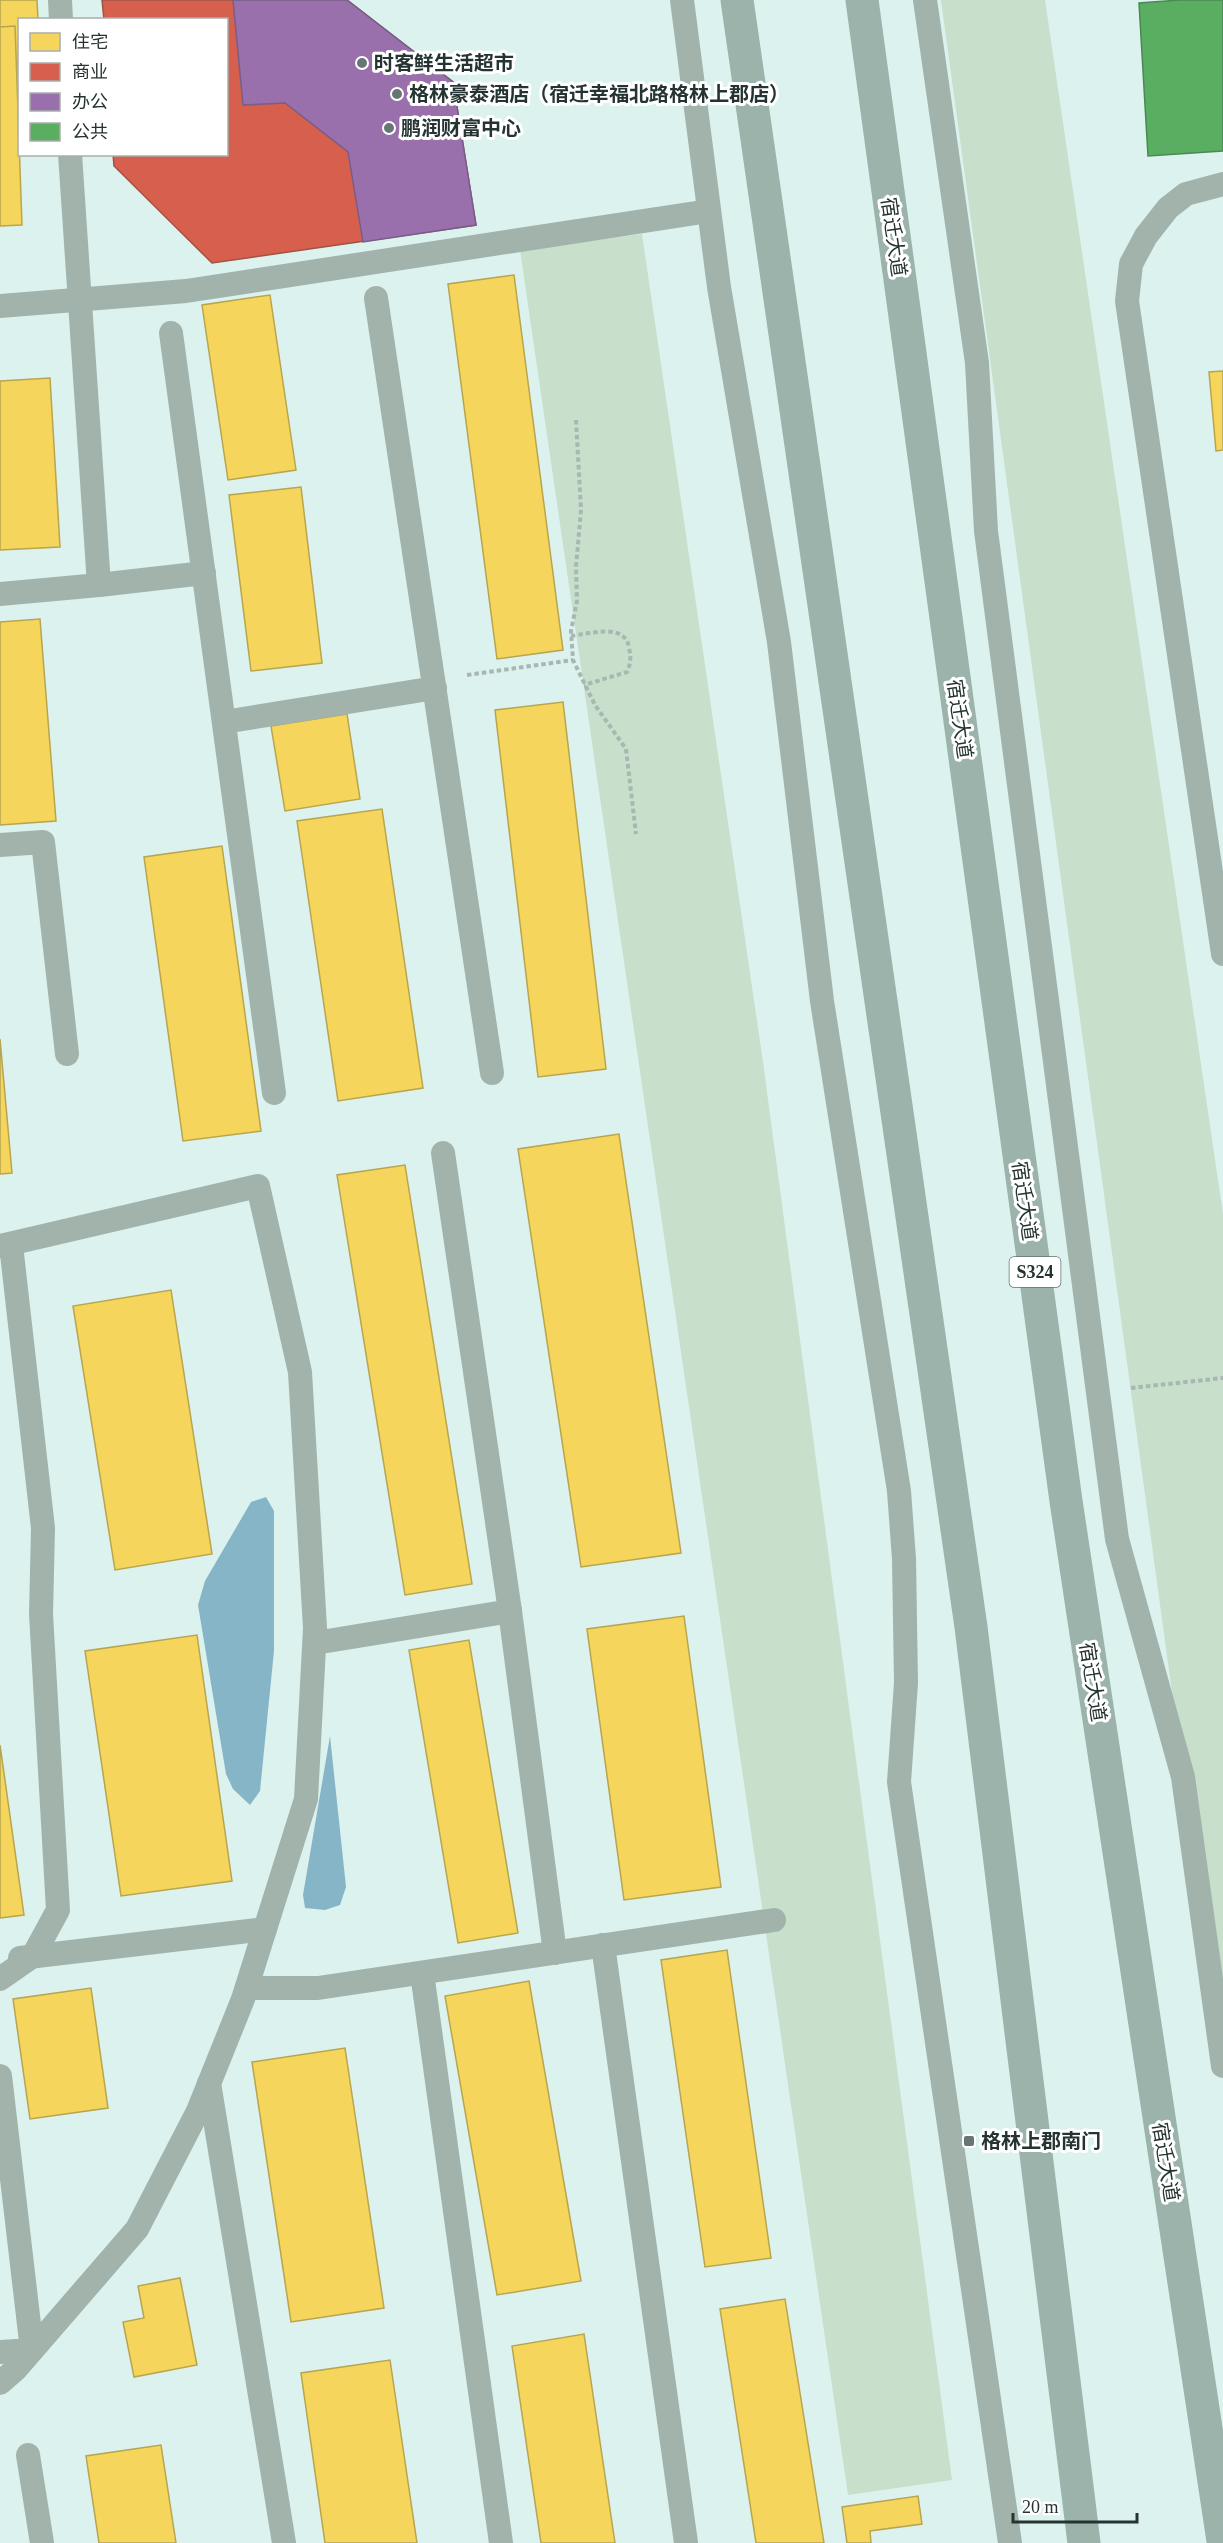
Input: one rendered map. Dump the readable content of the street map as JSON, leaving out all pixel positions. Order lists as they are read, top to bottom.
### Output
{
  "streets": {
    "main road": ["宿迁大道", "S324"]
  },
  "places": {
    "other": ["时客鲜生活超市", "格林豪泰酒店（宿迁幸福北路格林上郡店）", "鹏润财富中心"],
    "transit": ["格林上郡南门"]
  },
  "legend": [
    "住宅",
    "商业",
    "办公",
    "公共"
  ],
  "scale_bar": "20 m"
}
